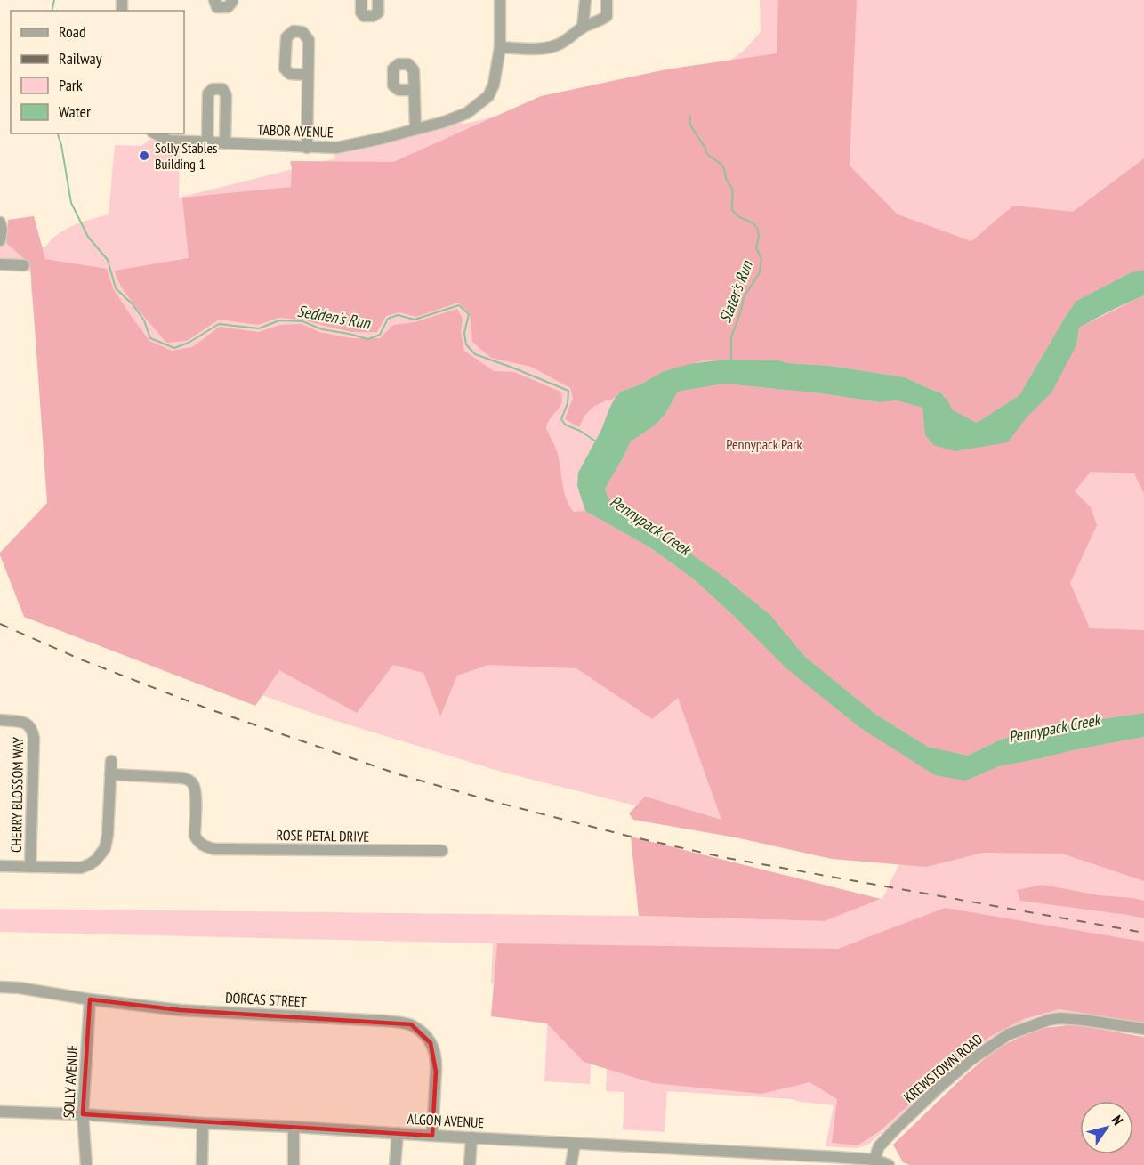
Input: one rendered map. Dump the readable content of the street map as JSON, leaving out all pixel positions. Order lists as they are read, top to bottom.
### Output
{
  "streets": {
    "street": [
      "TABOR AVENUE",
      "CHERRY BLOSSOM WAY",
      "ROSE PETAL DRIVE",
      "DORCAS STREET",
      "KREWSTOWN ROAD",
      "SOLLY AVENUE",
      "ALGON AVENUE"
    ]
  },
  "crossings": [
    ["DORCAS STREET", "SOLLY AVENUE"],
    ["DORCAS STREET", "ALGON AVENUE"],
    ["KREWSTOWN ROAD", "ALGON AVENUE"],
    ["SOLLY AVENUE", "ALGON AVENUE"]
  ],
  "water": ["Slater's Run", "Sedden's Run", "Pennypack Creek"],
  "parks": ["Pennypack Park"],
  "places": ["Solly Stables Building 1"],
  "legend": [
    "Road",
    "Railway",
    "Park",
    "Water"
  ],
  "north": "top right"
}
